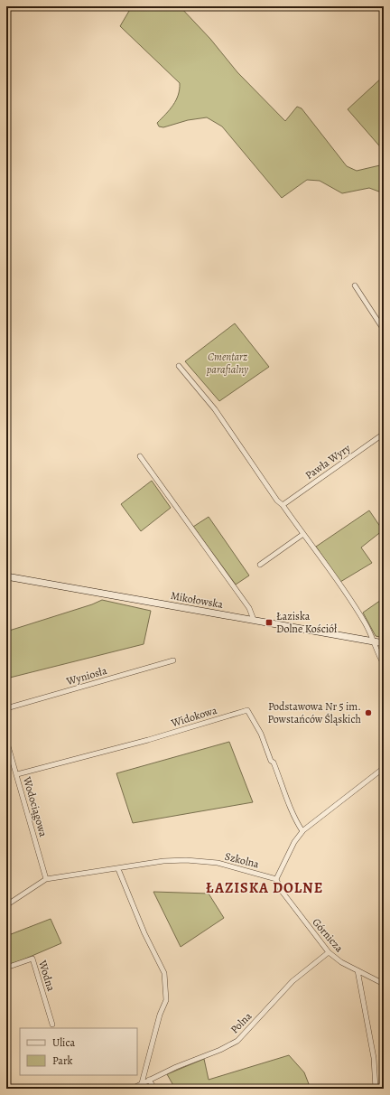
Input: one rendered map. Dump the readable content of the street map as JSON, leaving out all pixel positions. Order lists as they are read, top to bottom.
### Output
{
  "streets": {
    "street": [
      "Pawła Wyry",
      "Mikołowska",
      "Wyniosła",
      "Widokowa",
      "Wodociągowa",
      "Szkolna",
      "Górnicza",
      "Wodna",
      "Polna"
    ]
  },
  "crossings": [
    ["Widokowa", "Wodociągowa"],
    ["Wodociągowa", "Szkolna"],
    ["Szkolna", "Górnicza"],
    ["Górnicza", "Polna"]
  ],
  "districts": ["ŁAZISKA DOLNE"],
  "parks": ["Cmentarz parafialny"],
  "places": {
    "transit": ["Łaziska Dolne Kościół"],
    "other": ["Podstawowa Nr 5 im. Powstańców Śląskich"]
  },
  "legend": ["Ulica", "Park"]
}
